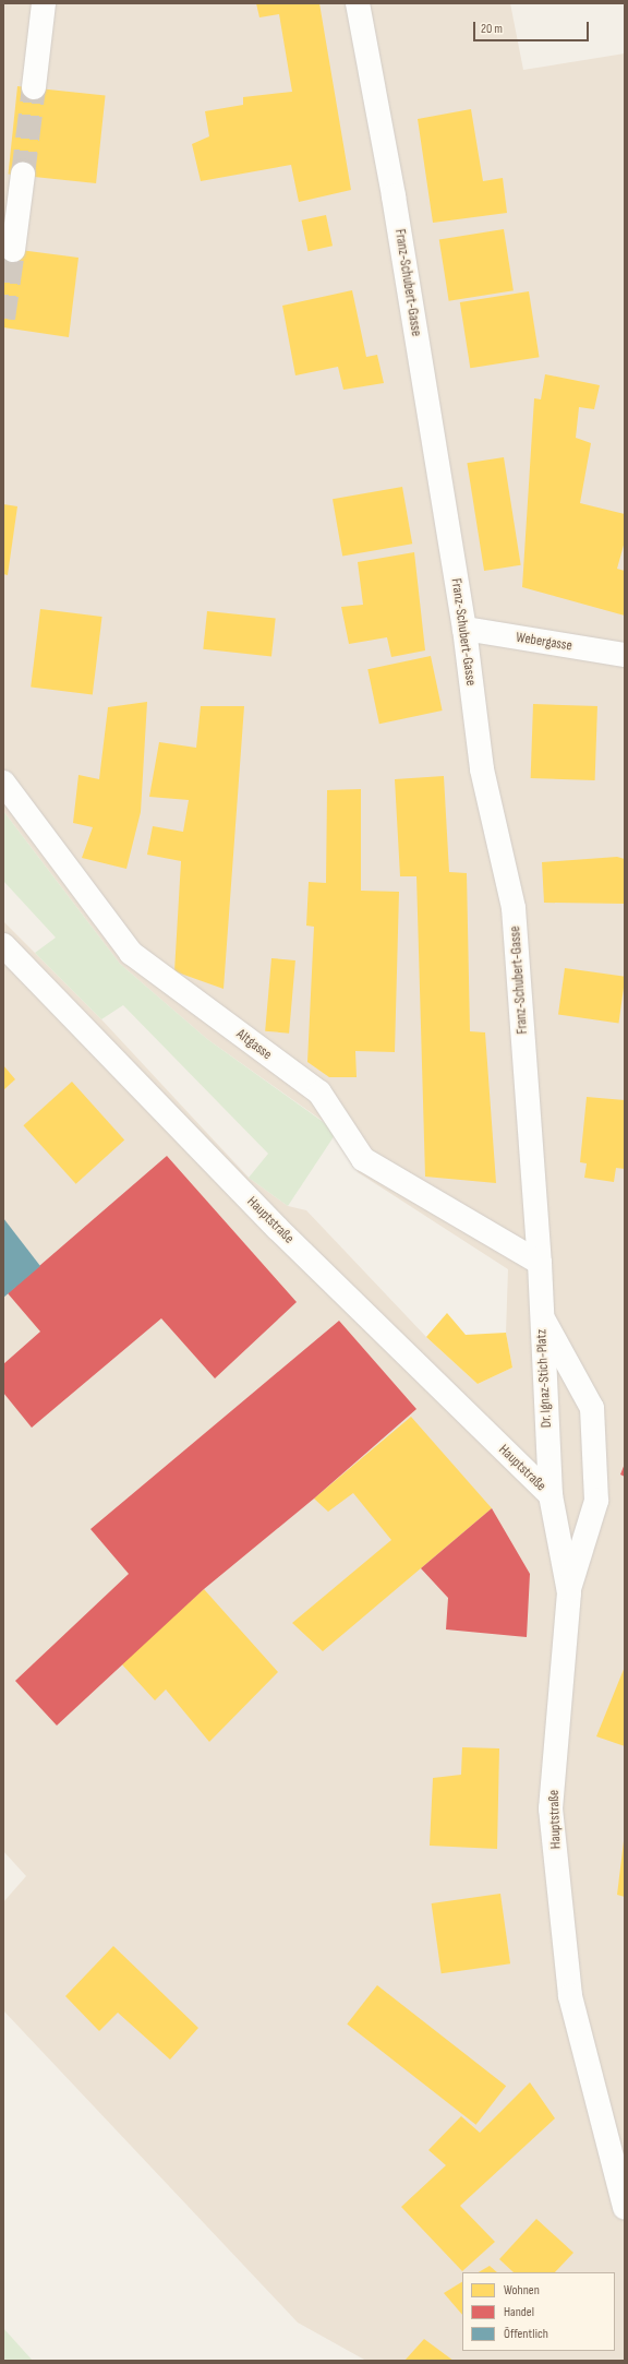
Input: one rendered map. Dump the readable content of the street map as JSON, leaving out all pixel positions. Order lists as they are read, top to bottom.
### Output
{
  "streets": {
    "street": [
      "Franz-Schubert-Gasse",
      "Webergasse",
      "Altgasse",
      "Hauptstraße",
      "Dr. Ignaz-Stich-Platz"
    ]
  },
  "crossings": [
    ["Franz-Schubert-Gasse", "Webergasse"],
    ["Franz-Schubert-Gasse", "Altgasse"],
    ["Franz-Schubert-Gasse", "Dr. Ignaz-Stich-Platz"],
    ["Altgasse", "Dr. Ignaz-Stich-Platz"],
    ["Hauptstraße", "Dr. Ignaz-Stich-Platz"]
  ],
  "legend": ["Wohnen", "Handel", "Öffentlich"],
  "scale_bar": "20 m"
}
